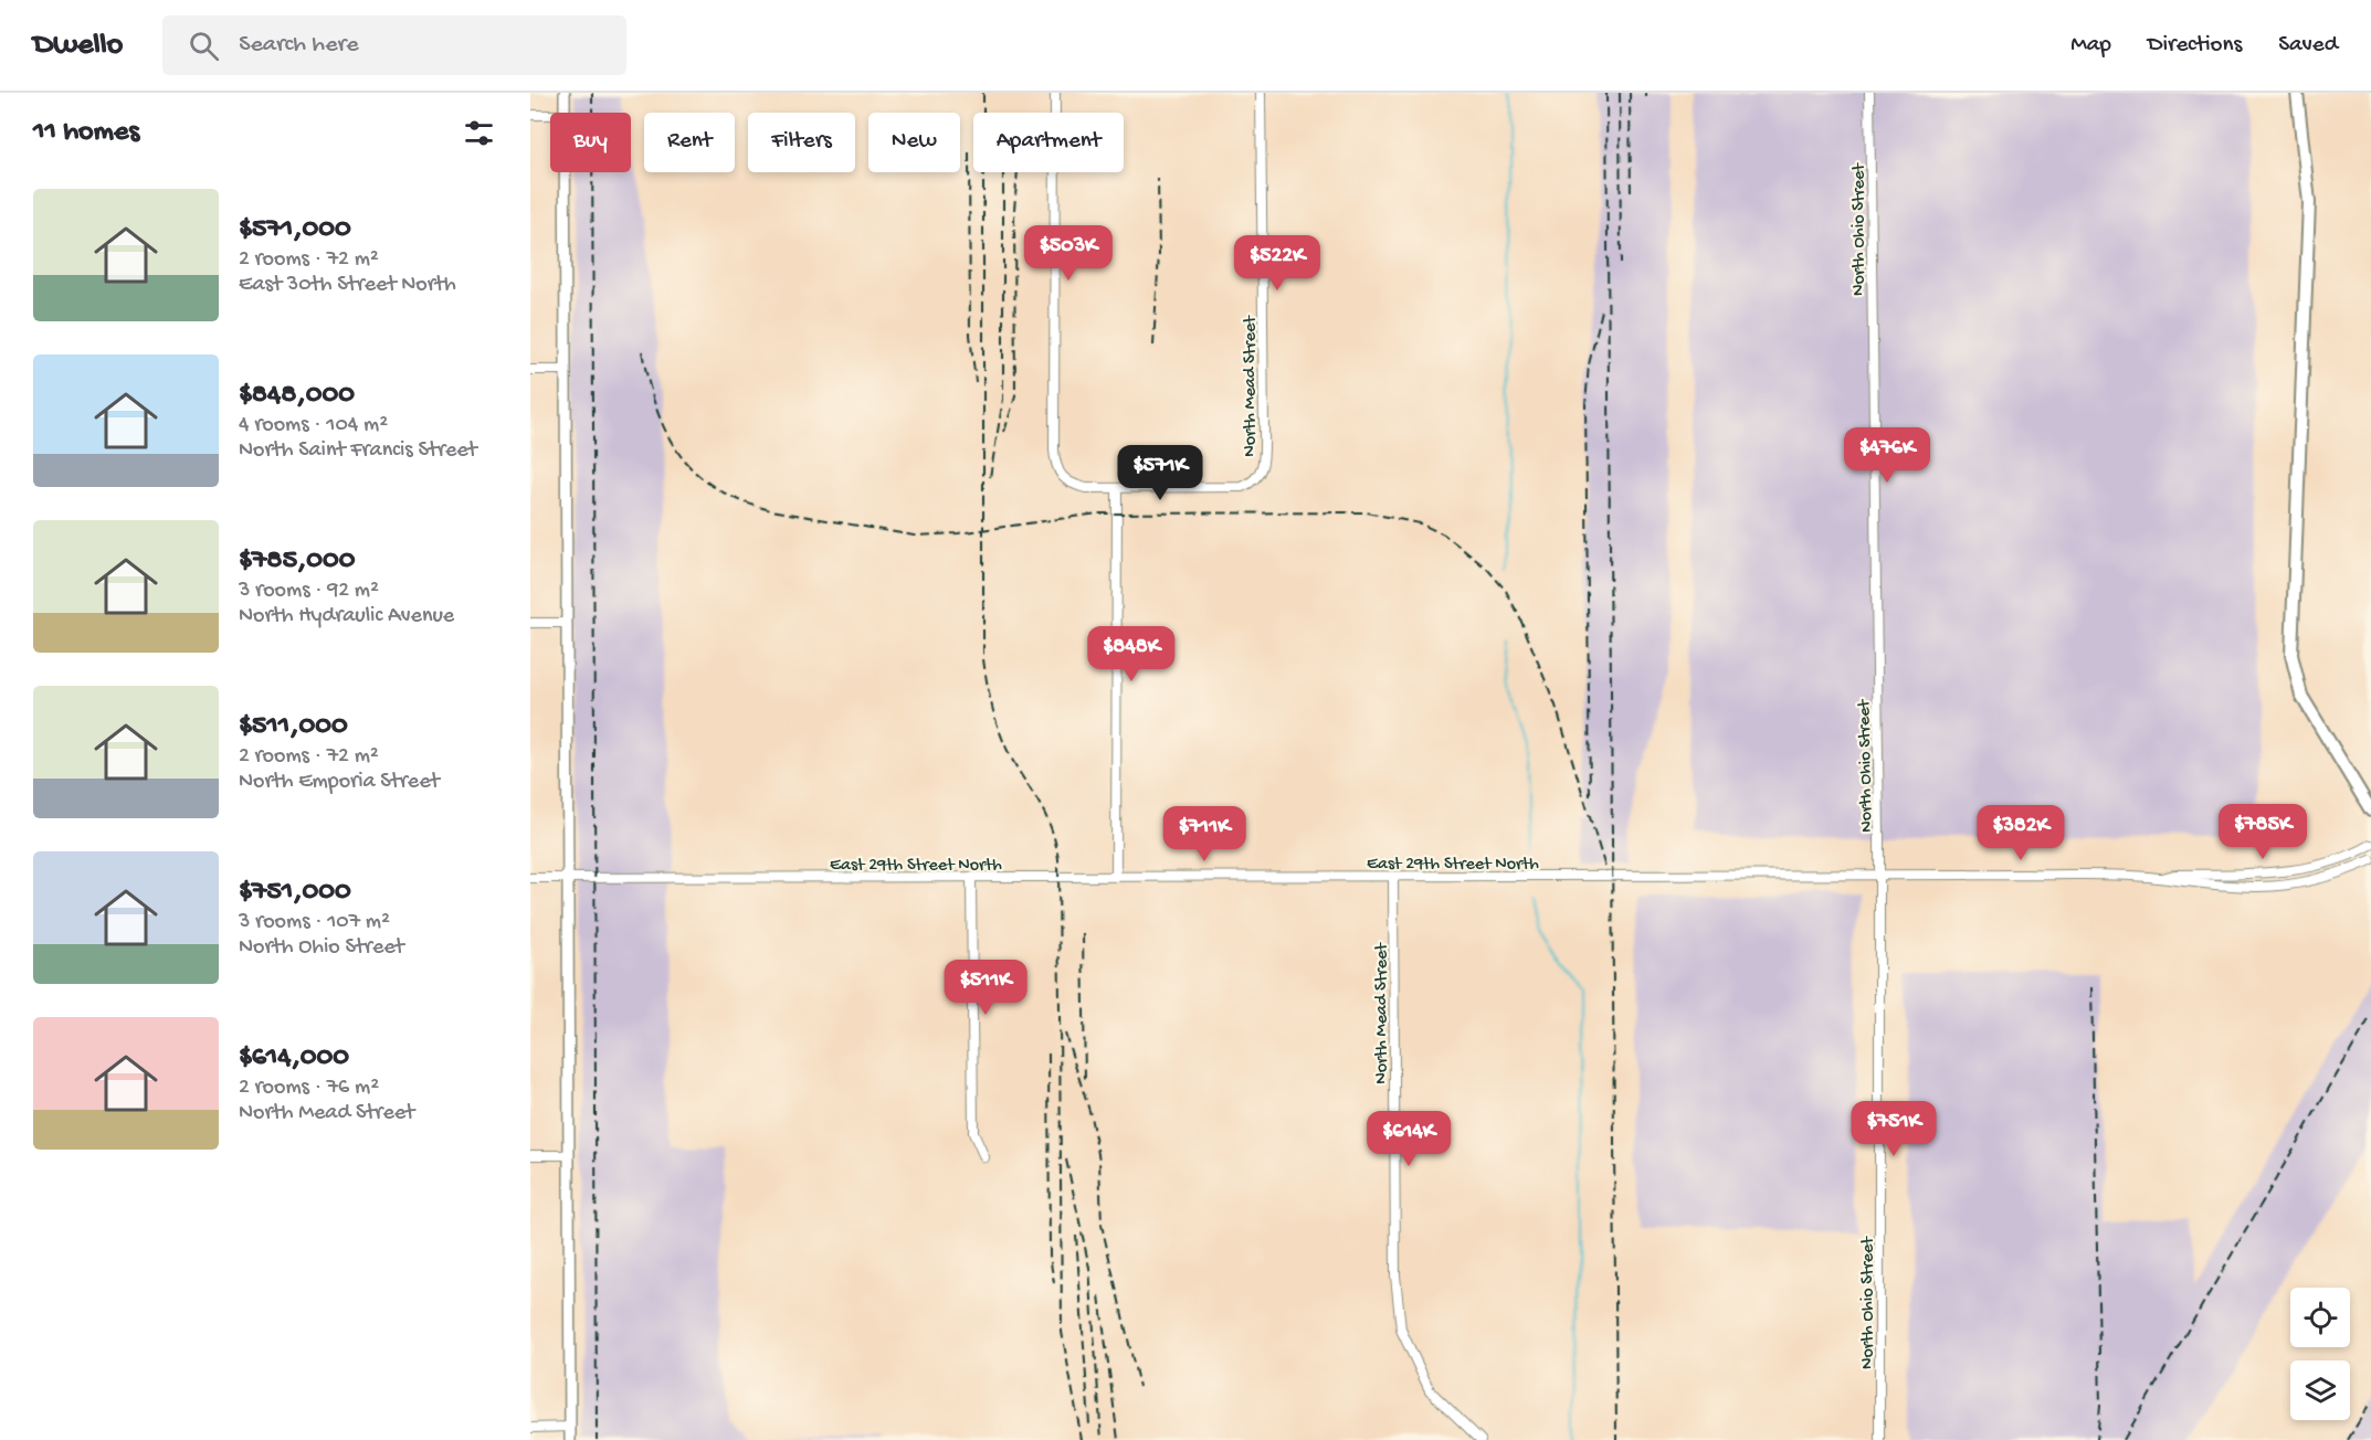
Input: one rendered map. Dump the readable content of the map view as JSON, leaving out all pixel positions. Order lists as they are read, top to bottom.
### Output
{
  "streets": {
    "street": ["North Ohio Street", "North Mead Street", "East 29th Street North"]
  },
  "crossings": [
    ["North Ohio Street", "East 29th Street North"],
    ["North Mead Street", "East 29th Street North"]
  ],
  "page": {
    "header": "Dwello",
    "search": "Search here",
    "nav": ["Map", "Directions", "Saved"],
    "heading": "11 homes",
    "chip": [
      "Buy",
      "Rent",
      "Filters",
      "New",
      "Apartment"
    ],
    "list": [
      {
        "name": "$571,000",
        "note": "2 rooms · 72 m² · East 30th Street North"
      },
      {
        "name": "$848,000",
        "note": "4 rooms · 104 m² · North Saint Francis Street"
      },
      {
        "name": "$785,000",
        "note": "3 rooms · 92 m² · North Hydraulic Avenue"
      },
      {
        "name": "$511,000",
        "note": "2 rooms · 72 m² · North Emporia Street"
      },
      {
        "name": "$751,000",
        "note": "3 rooms · 107 m² · North Ohio Street"
      },
      {
        "name": "$614,000",
        "note": "2 rooms · 76 m² · North Mead Street"
      }
    ],
    "price": [
      "$503K",
      "$522K",
      "$476K",
      "$571K",
      "$848K",
      "$785K",
      "$382K",
      "$711K",
      "$511K",
      "$751K",
      "$614K"
    ]
  }
}
